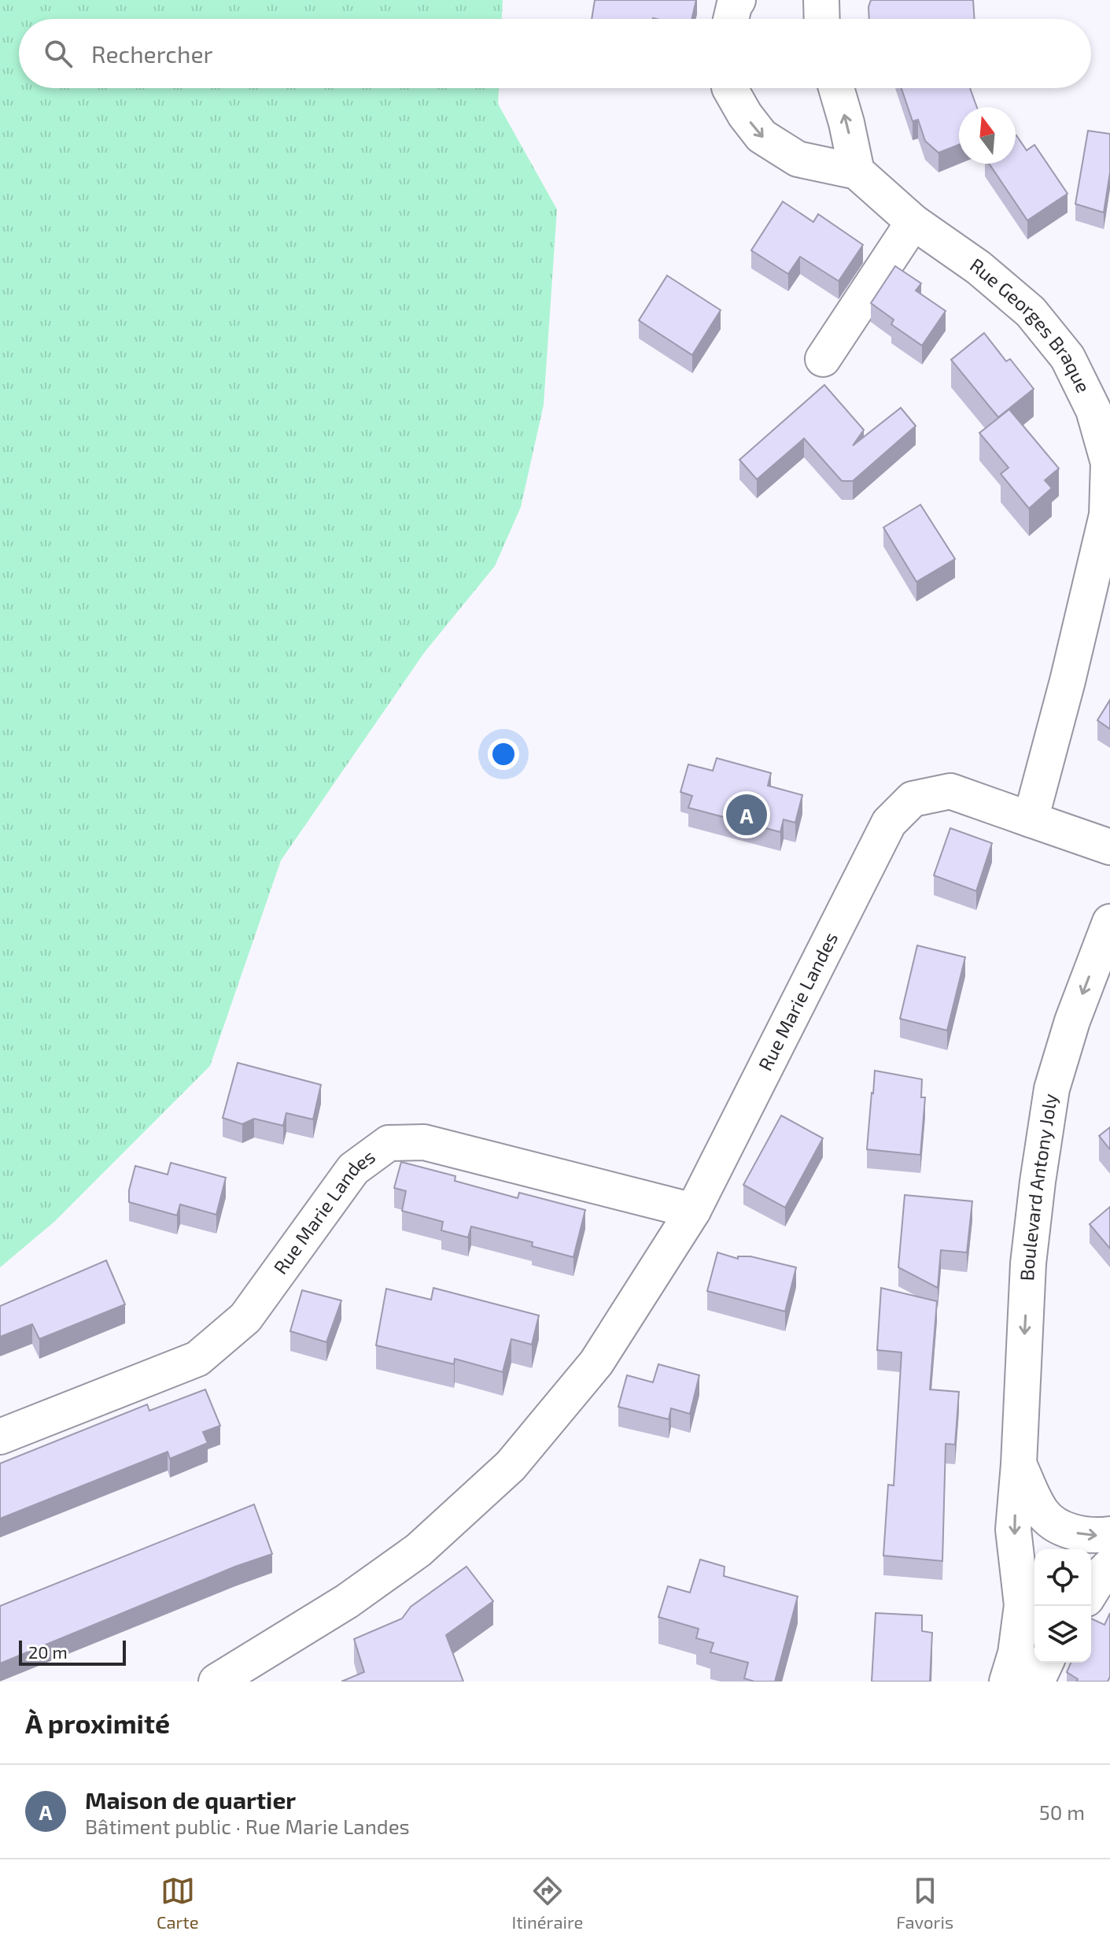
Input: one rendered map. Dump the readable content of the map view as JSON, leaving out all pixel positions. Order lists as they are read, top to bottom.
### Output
{
  "streets": {
    "street": ["Rue Georges Braque", "Rue Marie Landes", "Boulevard Antony Joly"]
  },
  "crossings": [
    ["Rue Georges Braque", "Rue Marie Landes"]
  ],
  "one_way": ["Boulevard Antony Joly"],
  "scale_bar": "20 m",
  "north": "top",
  "page": {
    "search": "Rechercher",
    "pins": "A",
    "scale": "20 m",
    "heading": "À proximité",
    "list": [
      {
        "mark": "A",
        "name": "Maison de quartier",
        "note": "Bâtiment public · Rue Marie Landes",
        "value": "50 m"
      }
    ],
    "nav": ["Carte", "Itinéraire", "Favoris"]
  }
}
